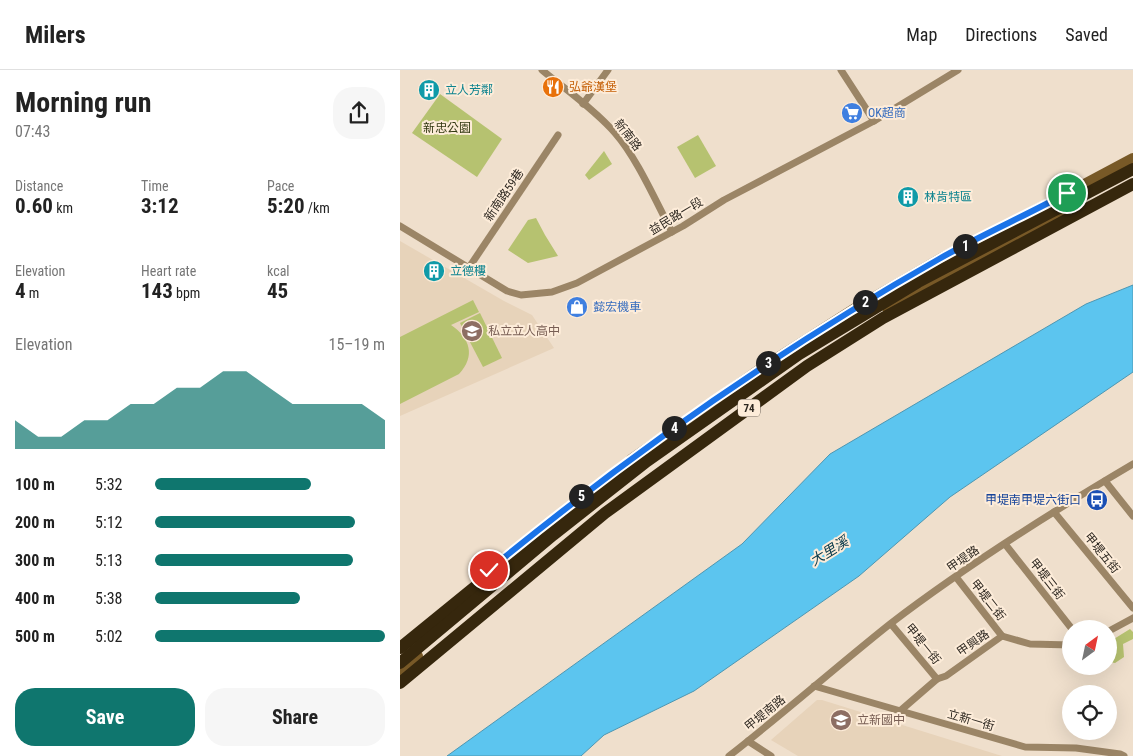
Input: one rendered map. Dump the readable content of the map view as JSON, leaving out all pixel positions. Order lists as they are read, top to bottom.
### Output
{
  "streets": {
    "highway": ["74"],
    "street": [
      "新南路",
      "新南路59巷",
      "益民路一段",
      "甲堤五街",
      "甲堤路",
      "甲堤三街",
      "甲堤二街",
      "甲興路",
      "甲堤一街",
      "甲堤南路",
      "立新一街"
    ]
  },
  "crossings": [
    ["新南路", "益民路一段"],
    ["新南路59巷", "益民路一段"],
    ["甲堤五街", "甲堤路"],
    ["甲堤路", "甲堤三街"],
    ["甲堤路", "甲堤二街"],
    ["甲堤路", "甲堤一街"],
    ["甲堤路", "甲堤南路"],
    ["甲堤路", "立新一街"],
    ["甲堤二街", "甲興路"],
    ["甲興路", "甲堤一街"],
    ["甲興路", "立新一街"],
    ["甲堤南路", "立新一街"]
  ],
  "water": ["大里溪"],
  "parks": ["新忠公園"],
  "places": {
    "restaurant": ["弘爺漢堡"],
    "building": ["立人芳鄰", "林肯特區", "立德樓"],
    "supermarket": ["OK超商"],
    "shop": ["懿宏機車"],
    "school or university": ["私立立人高中", "立新國中"],
    "bus stop": ["甲堤南甲堤六街口"]
  },
  "north": "top right",
  "page": {
    "header": "Milers",
    "nav": ["Map", "Directions", "Saved"],
    "heading": ["Morning run", "07:43"],
    "stats": [
      ["Distance", "0.60 km"],
      ["Time", "3:12"],
      ["Pace", "5:20 /km"],
      ["Elevation", "4 m"],
      ["Heart rate", "143 bpm"],
      ["kcal", "45"]
    ],
    "pins": [
      "1",
      "2",
      "3",
      "4",
      "5"
    ],
    "chart": ["Elevation", "15–19 m"],
    "list": [
      {
        "name": "100 m",
        "note": "5:32"
      },
      {
        "name": "200 m",
        "note": "5:12"
      },
      {
        "name": "300 m",
        "note": "5:13"
      },
      {
        "name": "400 m",
        "note": "5:38"
      },
      {
        "name": "500 m",
        "note": "5:02"
      }
    ],
    "buttons": ["Save", "Share"]
  }
}
